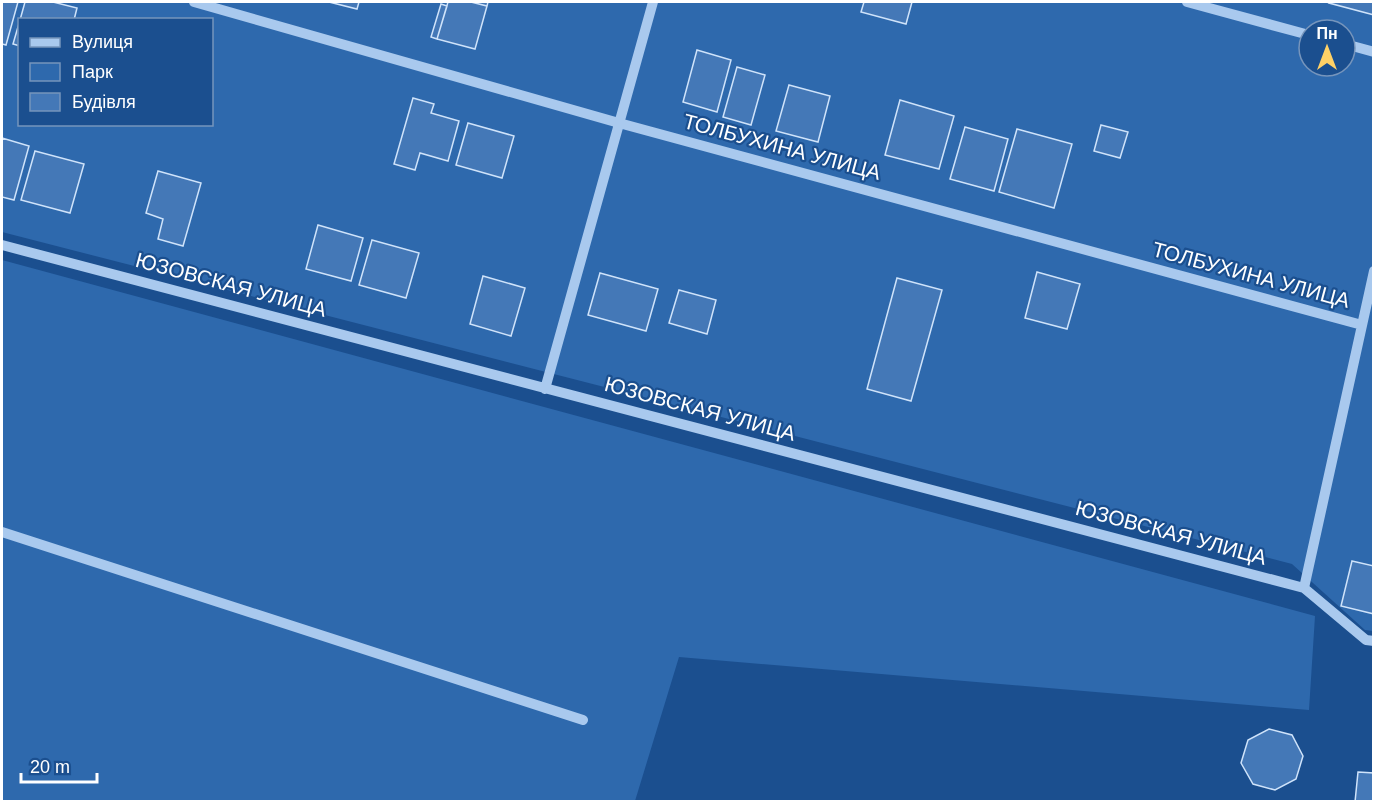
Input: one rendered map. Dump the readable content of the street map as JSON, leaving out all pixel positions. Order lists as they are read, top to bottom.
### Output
{
  "streets": {
    "lane": ["ТОЛБУХИНА УЛИЦА", "ЮЗОВСКАЯ УЛИЦА"]
  },
  "legend": ["Вулиця", "Парк", "Будівля"],
  "scale_bar": "20 m",
  "north": "top"
}
